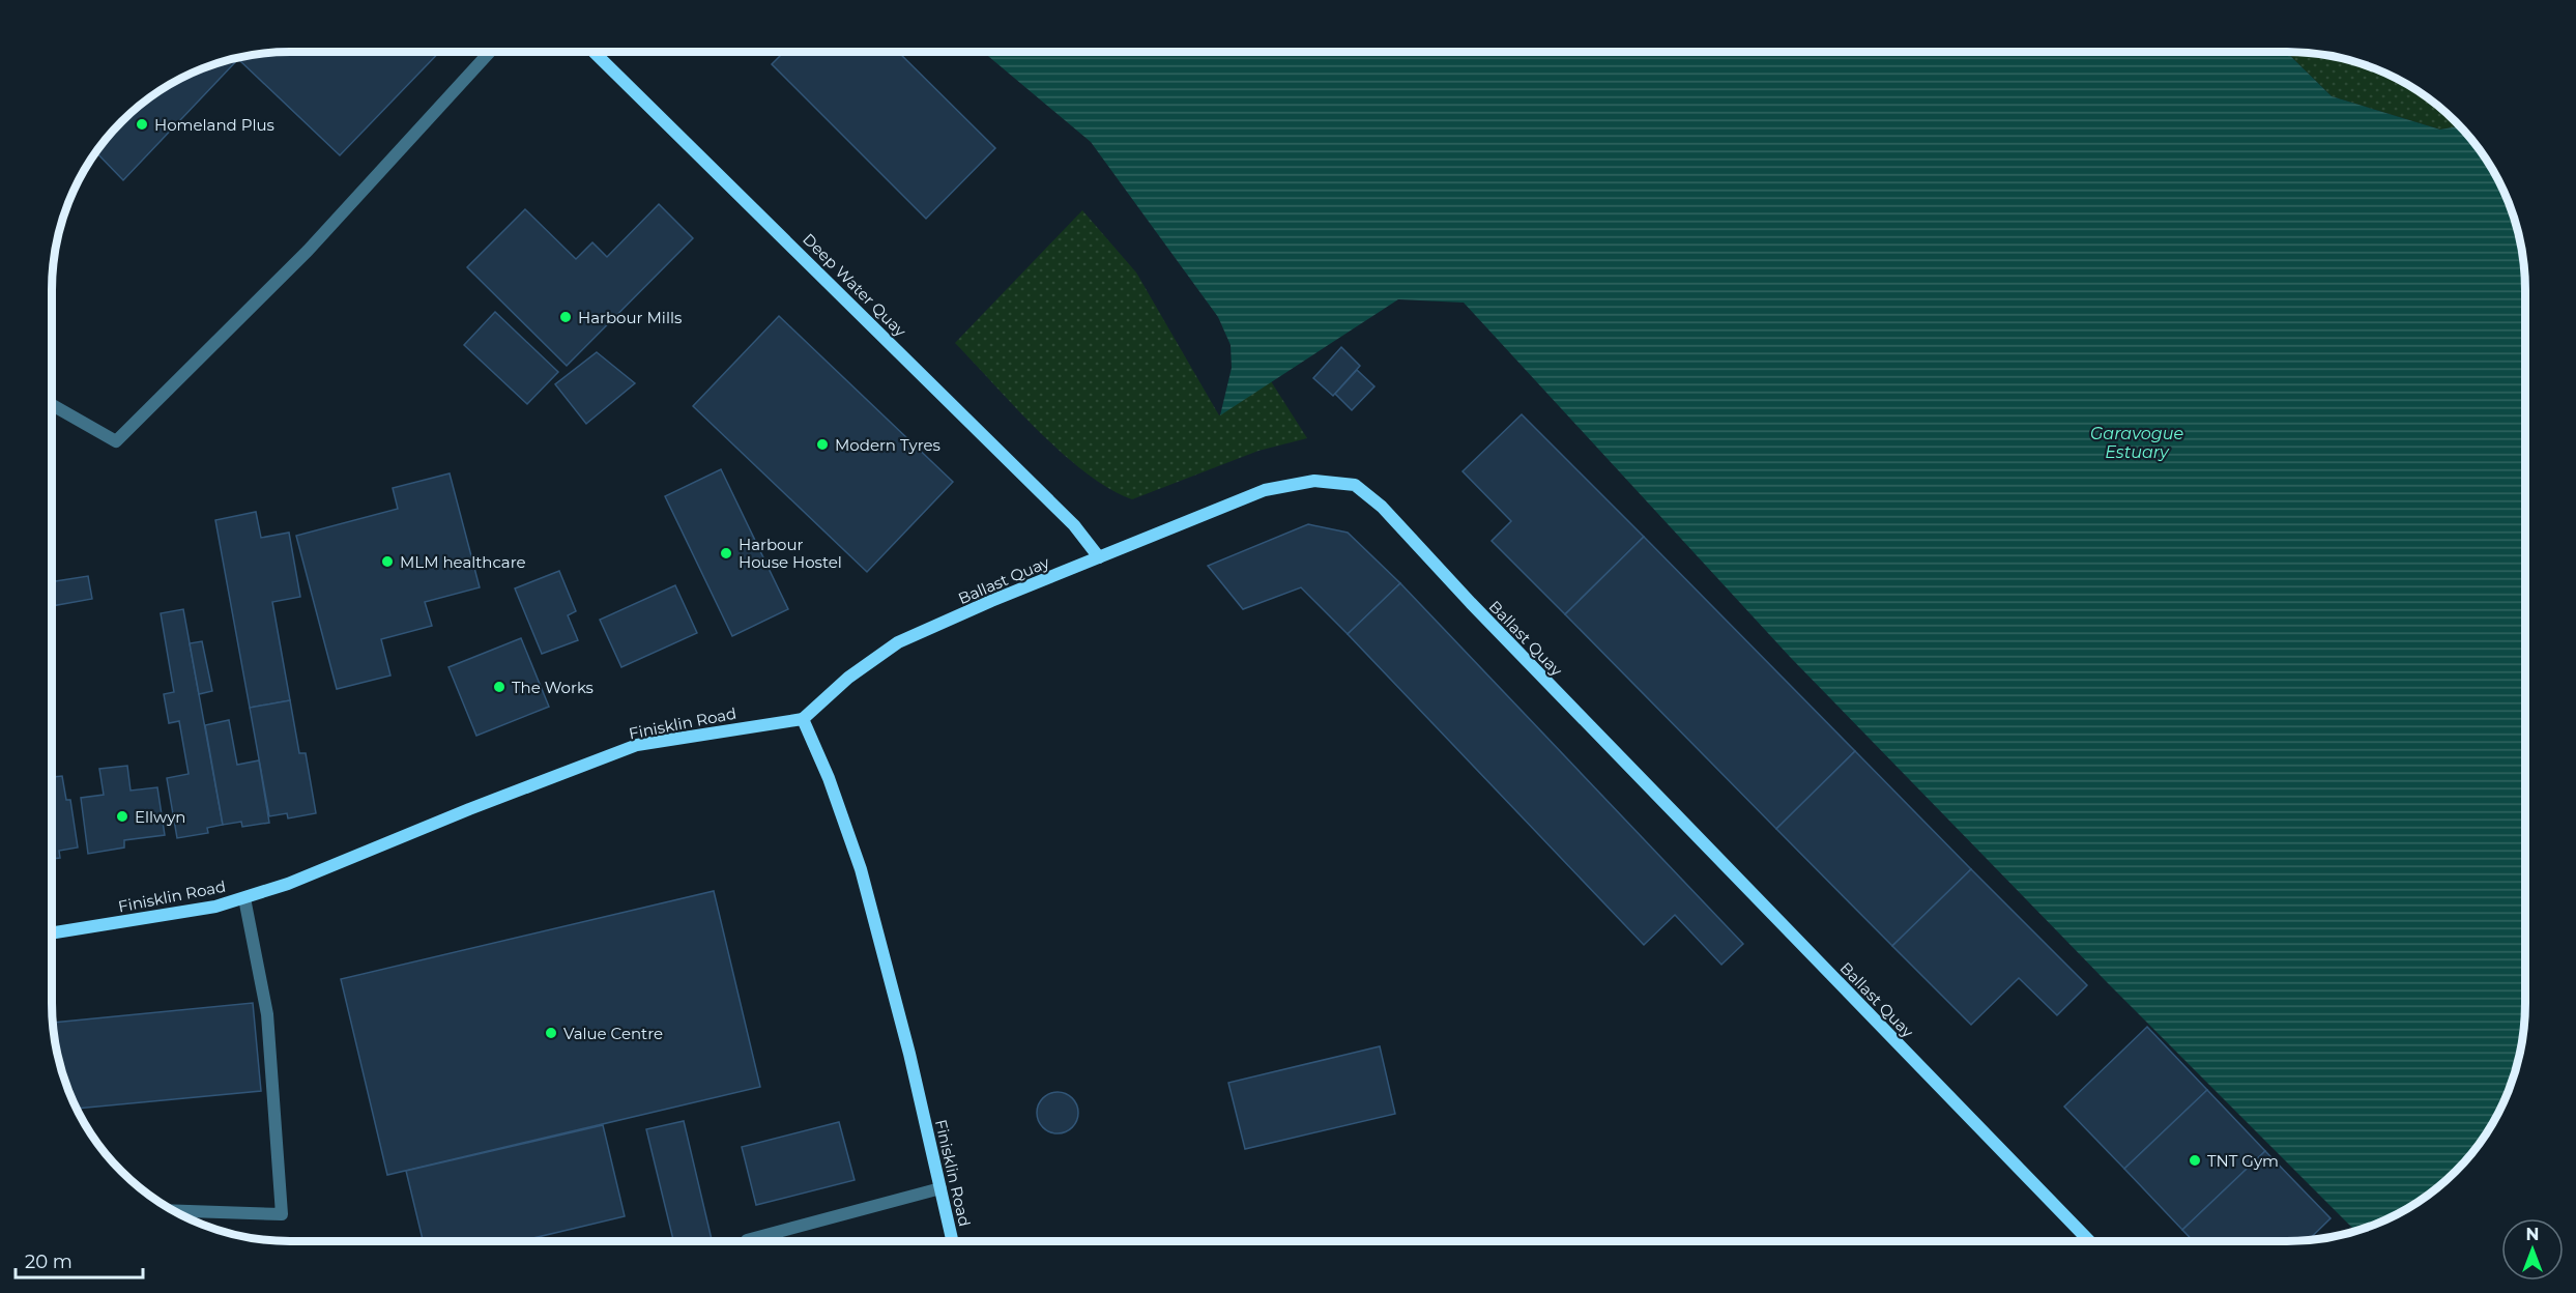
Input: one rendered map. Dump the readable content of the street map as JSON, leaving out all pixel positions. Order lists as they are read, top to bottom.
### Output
{
  "streets": {
    "street": ["Deep Water Quay", "Ballast Quay", "Finisklin Road"]
  },
  "crossings": [
    ["Deep Water Quay", "Ballast Quay"],
    ["Ballast Quay", "Finisklin Road"]
  ],
  "water": ["Garavogue Estuary"],
  "places": [
    "Homeland Plus",
    "Harbour Mills",
    "Modern Tyres",
    "Harbour House Hostel",
    "MLM healthcare",
    "The Works",
    "Ellwyn",
    "Value Centre",
    "TNT Gym"
  ],
  "scale_bar": "20 m",
  "north": "top"
}
